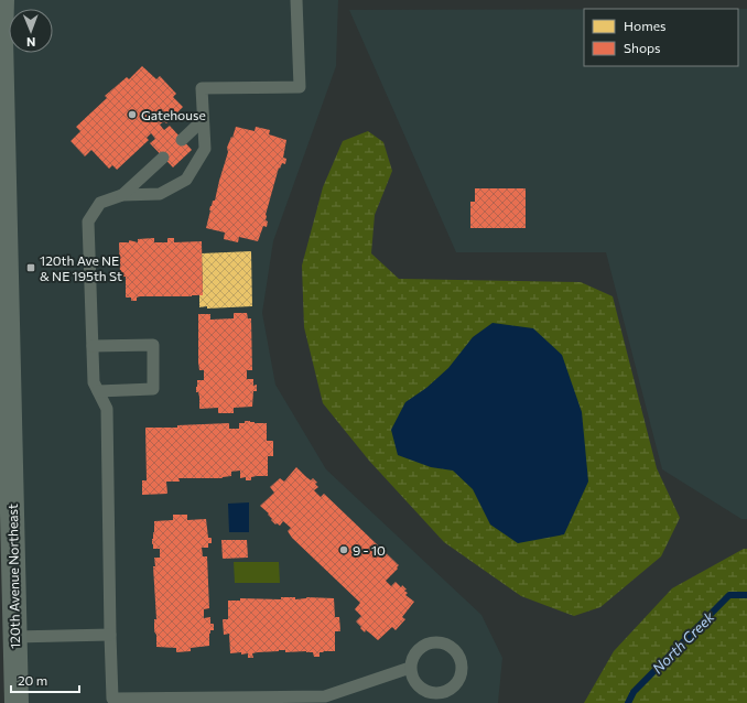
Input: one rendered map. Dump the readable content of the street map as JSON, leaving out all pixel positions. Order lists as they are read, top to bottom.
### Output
{
  "streets": {
    "main road": ["120th Avenue Northeast"]
  },
  "water": ["North Creek"],
  "places": {
    "other": ["Gatehouse", "9 - 10"],
    "transit": ["120th Ave NE & NE 195th St"]
  },
  "legend": ["Homes", "Shops"],
  "scale_bar": "20 m",
  "north": "bottom"
}
